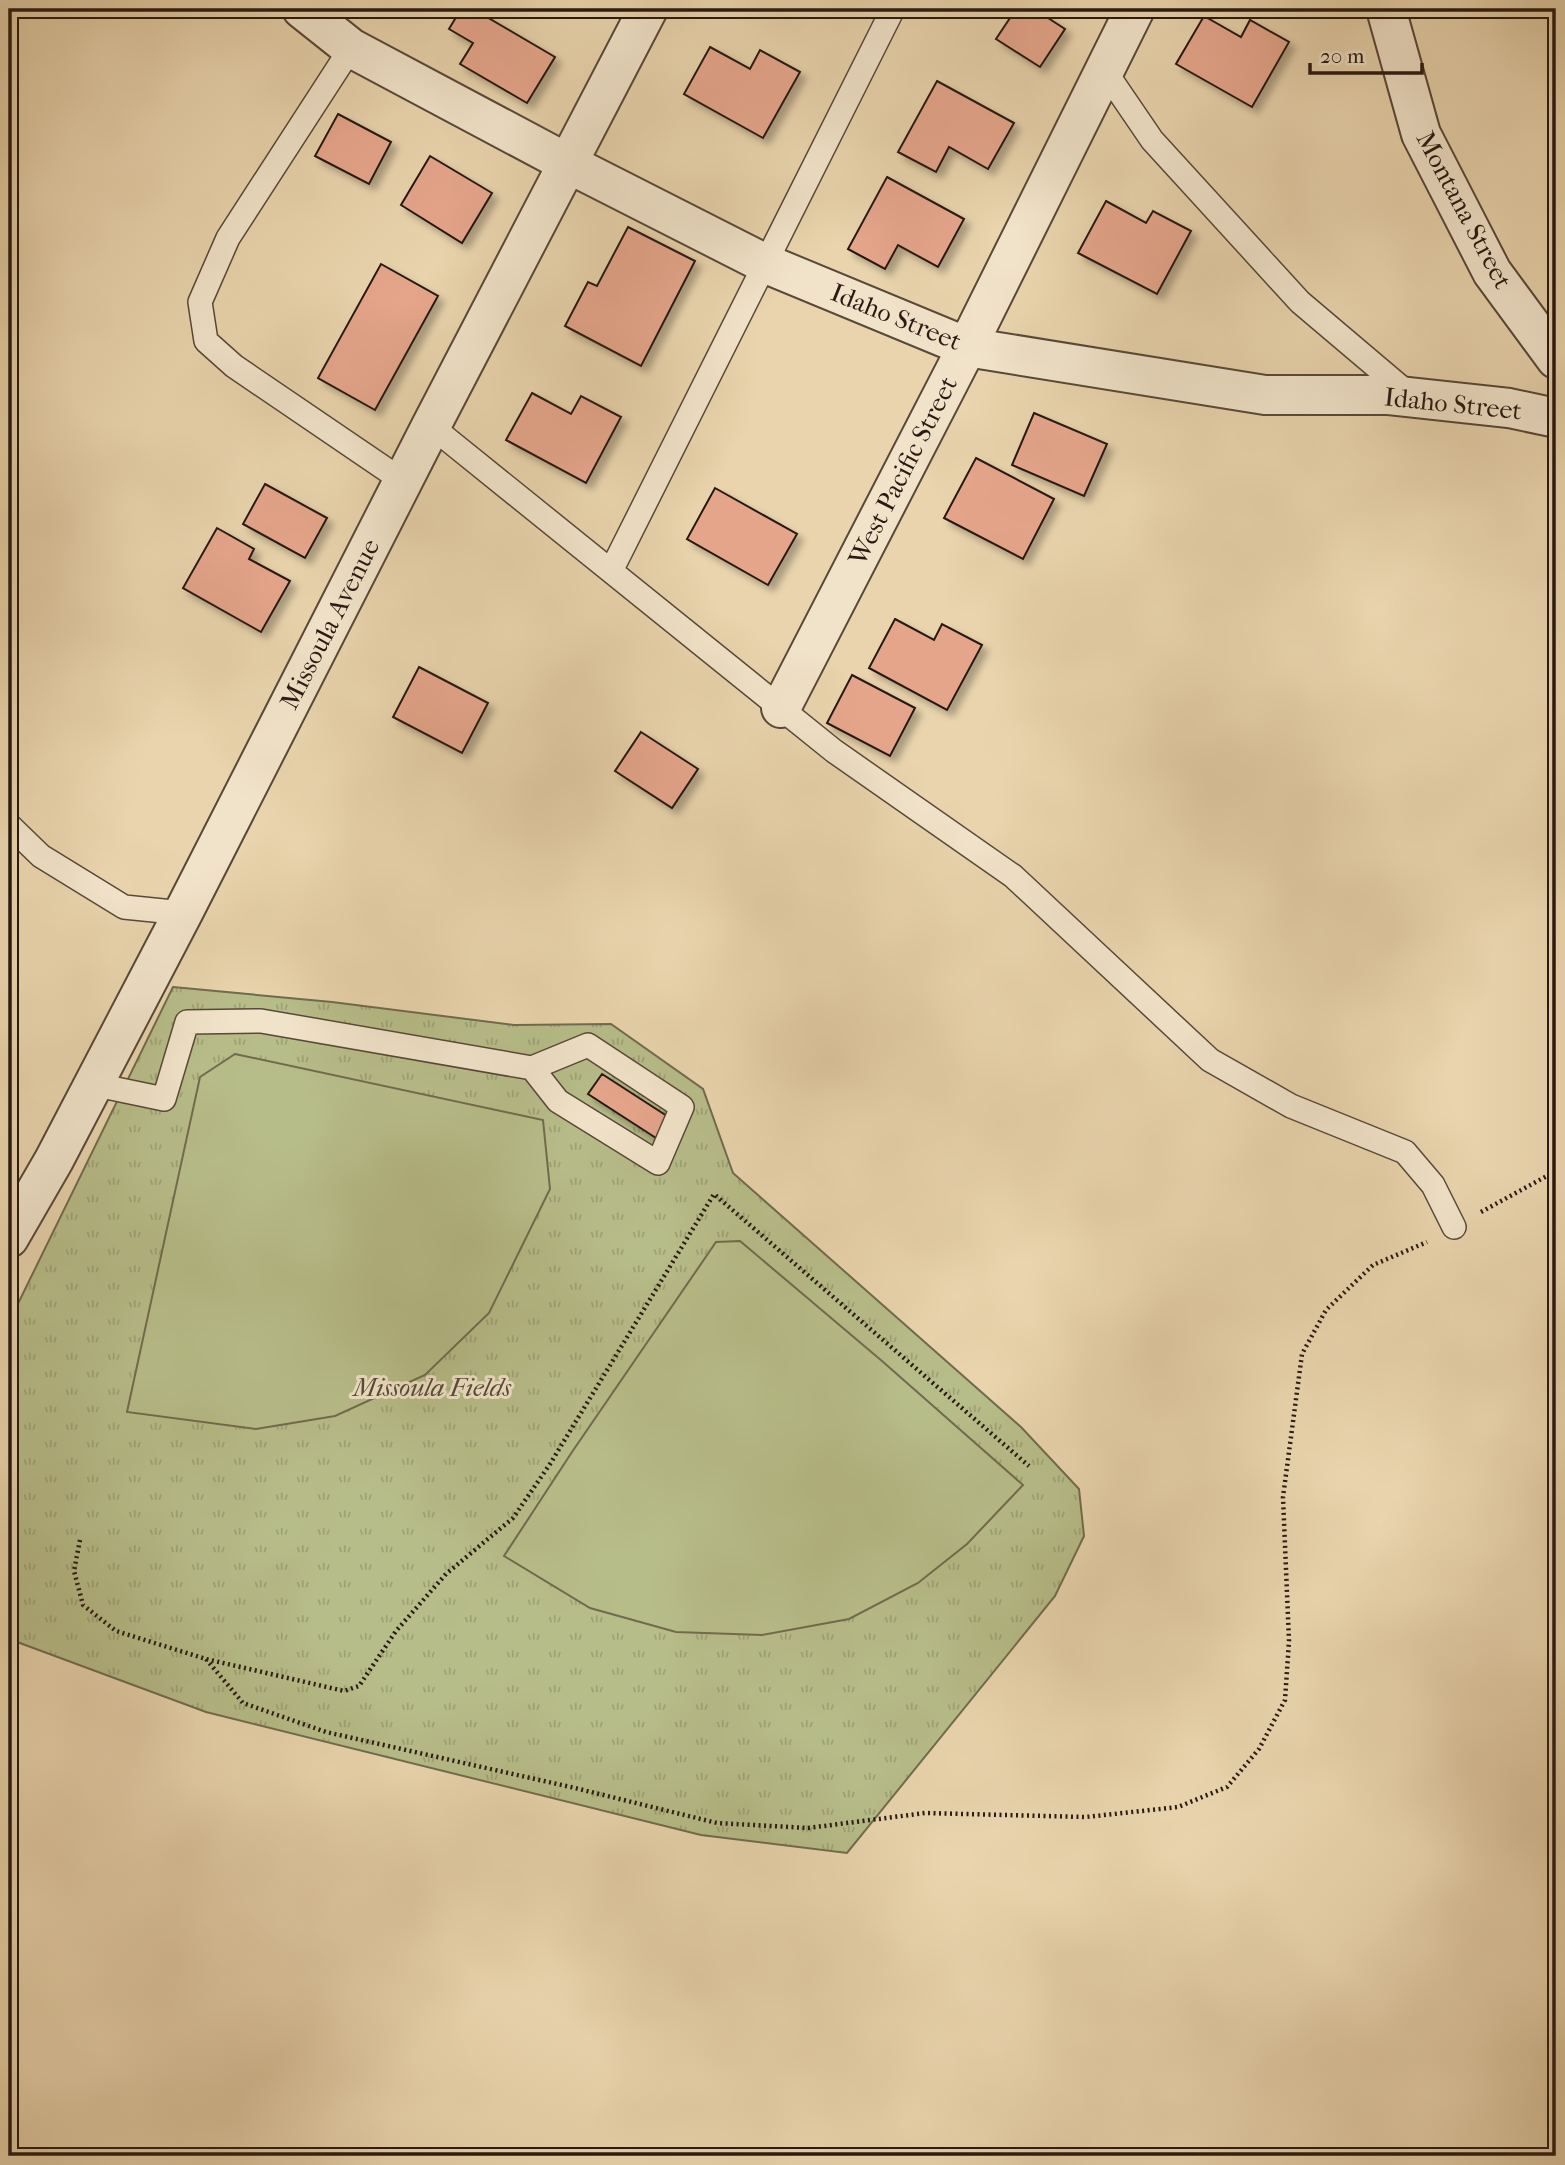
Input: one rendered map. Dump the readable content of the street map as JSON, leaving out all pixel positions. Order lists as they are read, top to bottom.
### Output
{
  "streets": {
    "street": [
      "Montana Street",
      "Idaho Street",
      "West Pacific Street",
      "Missoula Avenue"
    ]
  },
  "crossings": [
    ["Idaho Street", "West Pacific Street"],
    ["Idaho Street", "Missoula Avenue"]
  ],
  "parks": ["Missoula Fields"],
  "scale_bar": "20 m"
}
